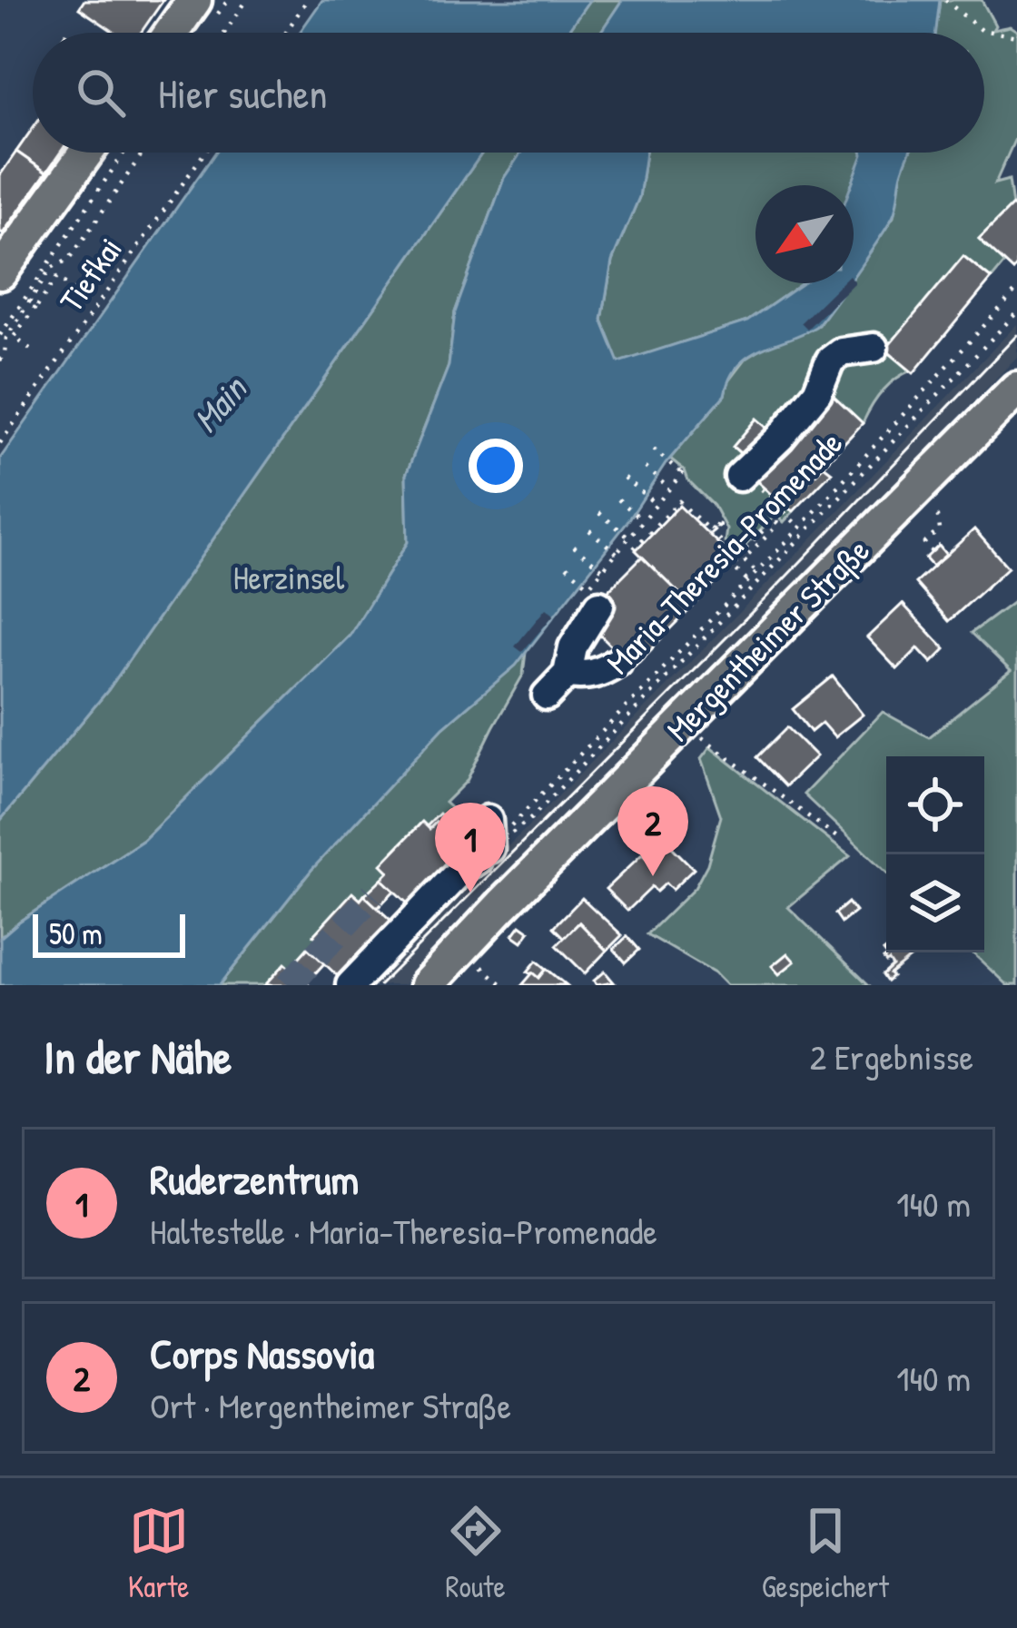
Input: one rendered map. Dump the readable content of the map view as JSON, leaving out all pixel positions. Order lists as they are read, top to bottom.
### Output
{
  "streets": {
    "main road": ["Mergentheimer Straße"],
    "path": ["Tiefkai", "Maria-Theresia-Promenade"]
  },
  "water": ["Main"],
  "parks": ["Herzinsel"],
  "scale_bar": "50 m",
  "north": "bottom left",
  "page": {
    "search": "Hier suchen",
    "pins": ["2", "1"],
    "scale": "50 m",
    "heading": ["In der Nähe", "2 Ergebnisse"],
    "list": [
      {
        "mark": "1",
        "name": "Ruderzentrum",
        "note": "Haltestelle · Maria-Theresia-Promenade",
        "value": "140 m"
      },
      {
        "mark": "2",
        "name": "Corps Nassovia",
        "note": "Ort · Mergentheimer Straße",
        "value": "140 m"
      }
    ],
    "nav": ["Karte", "Route", "Gespeichert"]
  }
}
